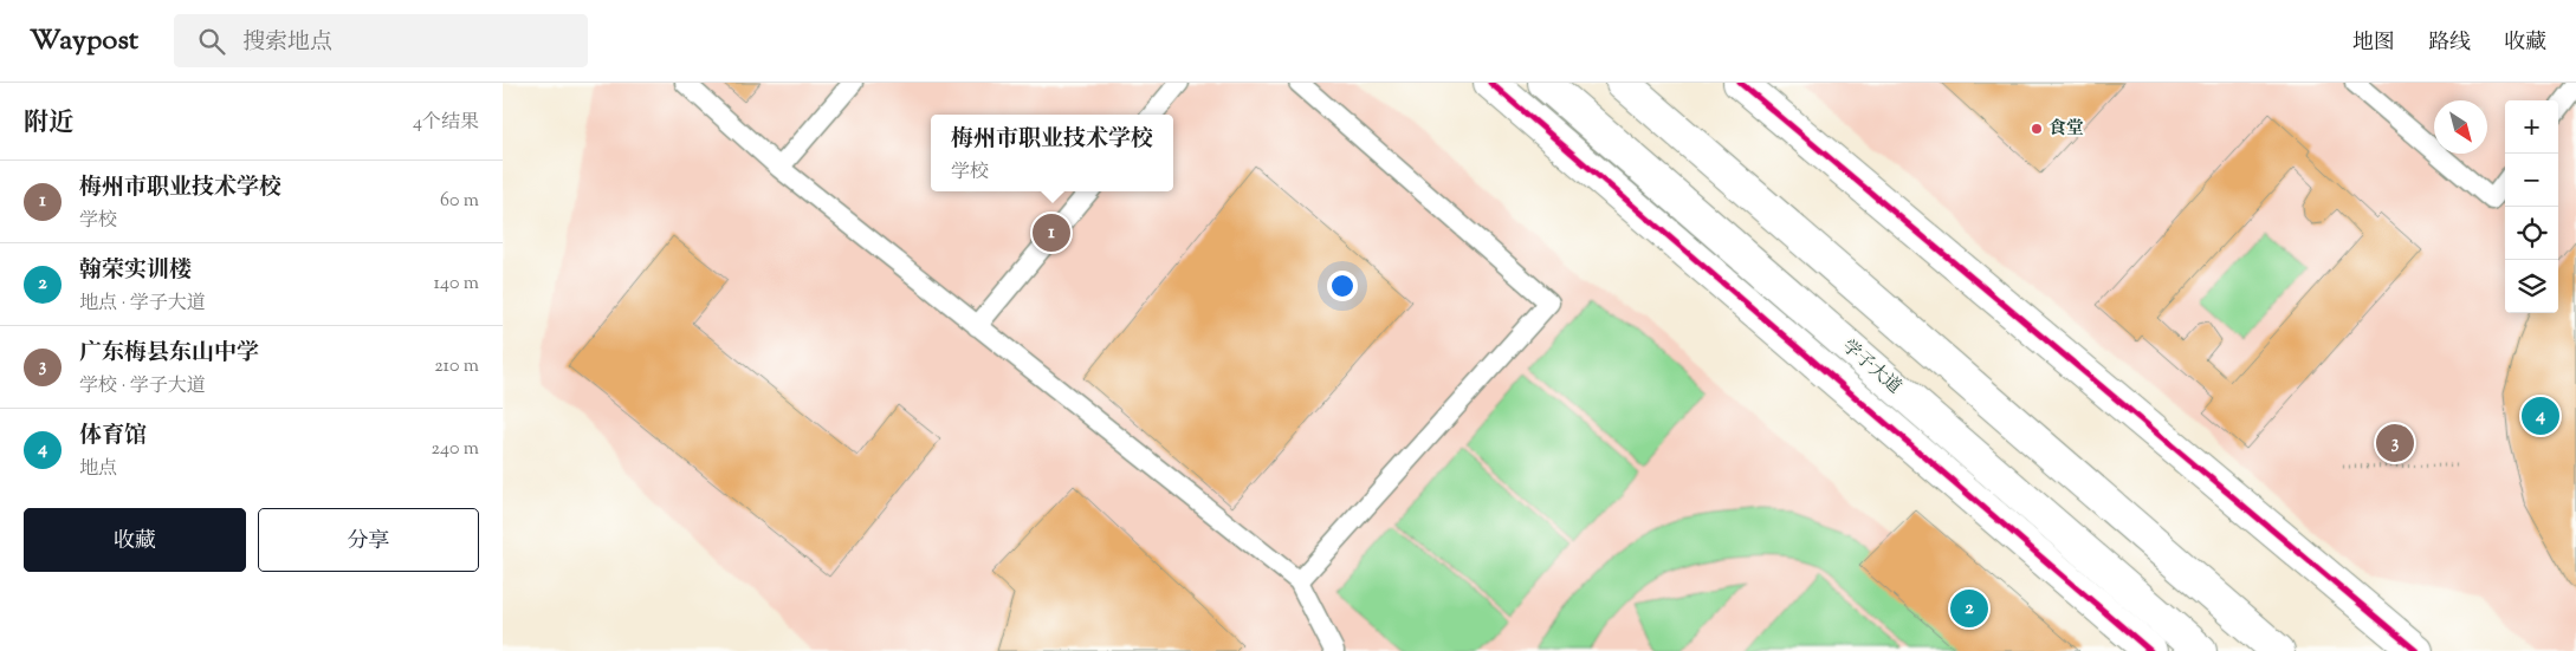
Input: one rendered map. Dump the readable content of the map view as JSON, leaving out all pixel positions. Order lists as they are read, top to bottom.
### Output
{
  "streets": {
    "street": ["学子大道"]
  },
  "places": ["食堂"],
  "north": "bottom right",
  "page": {
    "header": "Waypost",
    "search": "搜索地点",
    "nav": ["地图", "路线", "收藏"],
    "heading": ["附近", "4个结果"],
    "map_buttons": ["+", "−"],
    "popup": ["梅州市职业技术学校", "学校"],
    "list": [
      {
        "mark": "1",
        "name": "梅州市职业技术学校",
        "note": "学校",
        "value": "60 m"
      },
      {
        "mark": "2",
        "name": "翰荣实训楼",
        "note": "地点 · 学子大道",
        "value": "140 m"
      },
      {
        "mark": "3",
        "name": "广东梅县东山中学",
        "note": "学校 · 学子大道",
        "value": "210 m"
      },
      {
        "mark": "4",
        "name": "体育馆",
        "note": "地点",
        "value": "240 m"
      }
    ],
    "pins": [
      "1",
      "4",
      "3",
      "2"
    ],
    "buttons": ["收藏", "分享"]
  }
}
